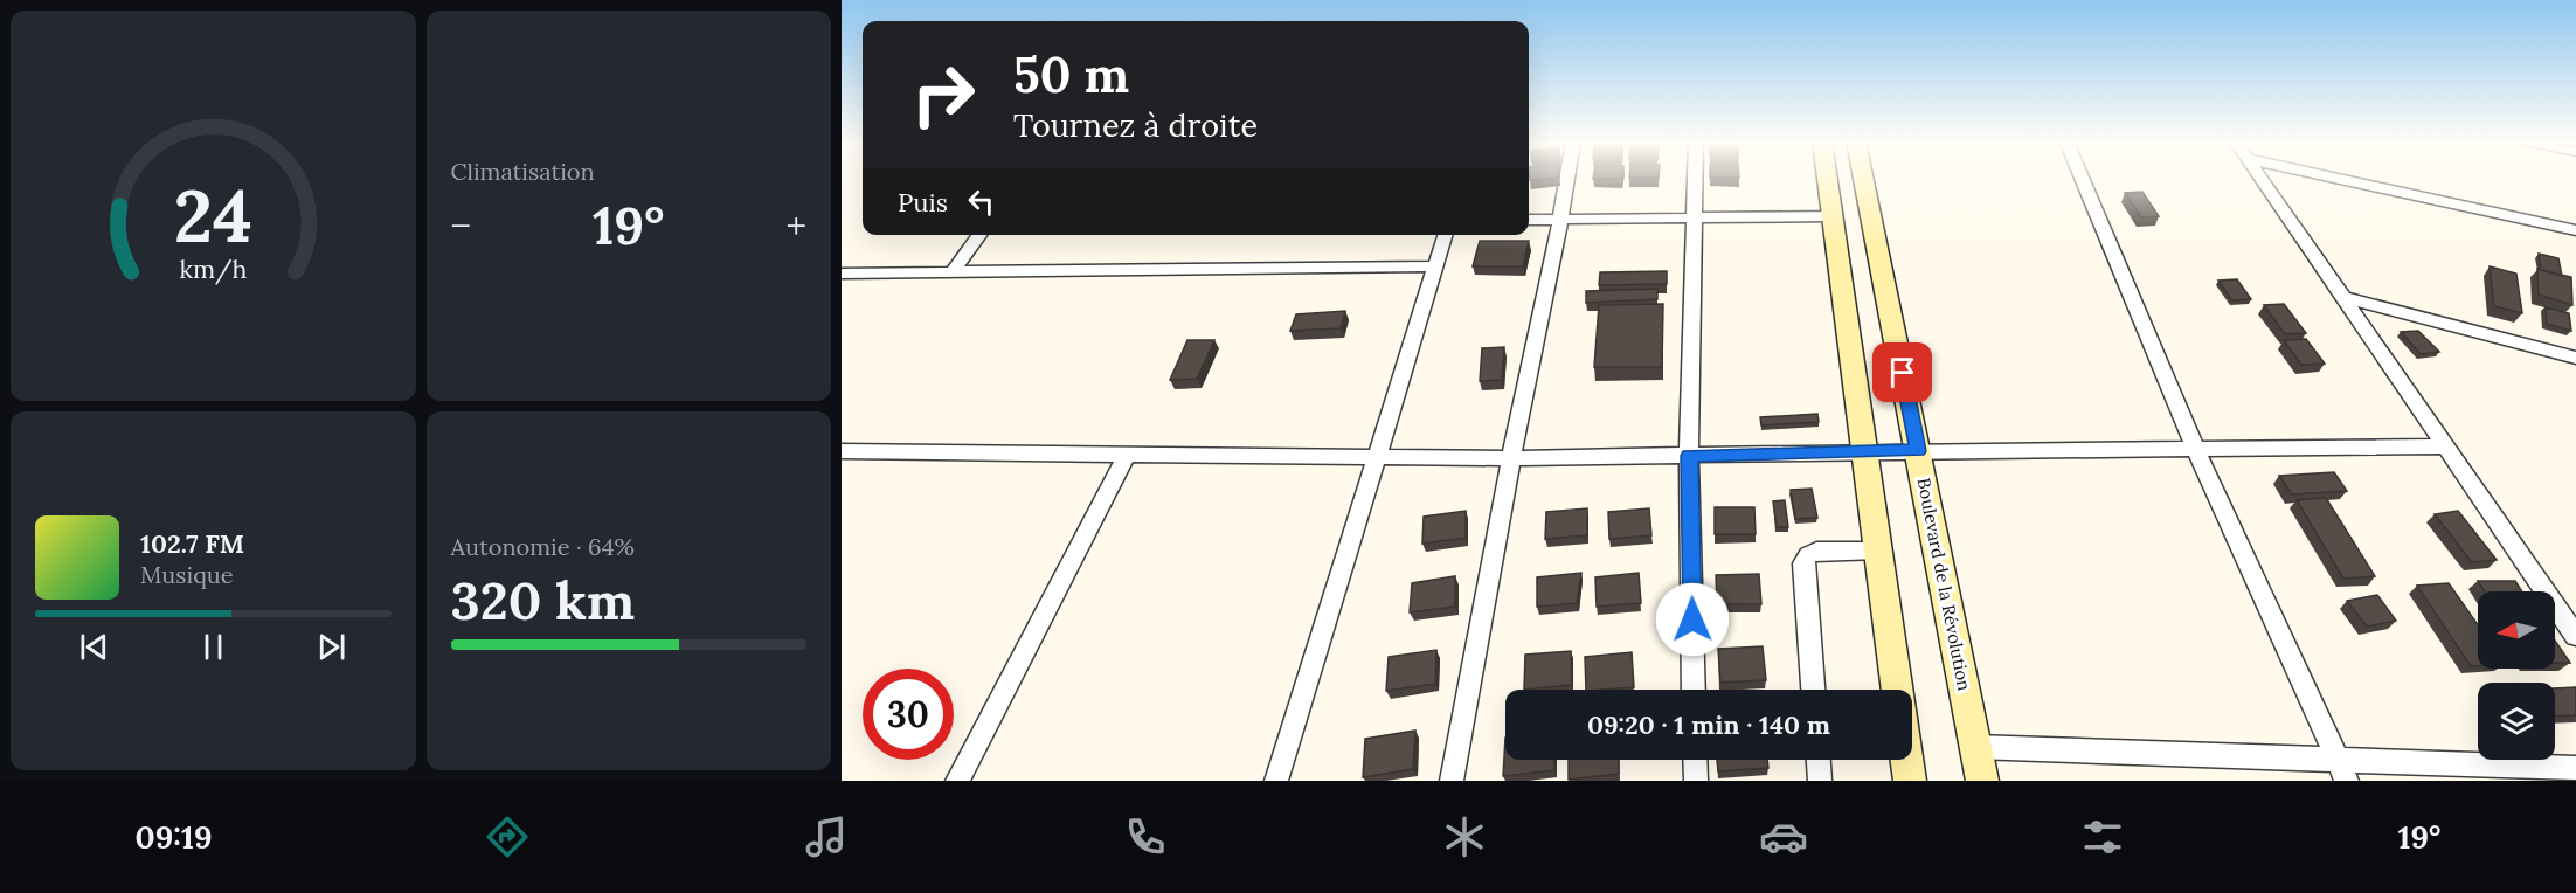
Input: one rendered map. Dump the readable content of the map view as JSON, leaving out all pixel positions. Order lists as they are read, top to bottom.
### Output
{
  "streets": {
    "main road": ["Boulevard de la Révolution"]
  },
  "north": "left",
  "page": {
    "tile": [
      "Climatisation",
      ["Autonomie · 64%", "320 km"]
    ],
    "turn": ["50 m", "Tournez à droite"],
    "then": "Puis",
    "heat": ["−", "19°", "+"],
    "song": ["102.7 FM", "Musique"],
    "limit": "30",
    "trip": "09:20 · 1 min · 140 m",
    "tabs": ["09:19", "19°"],
    "gauge": ["24", "km/h"]
  }
}
